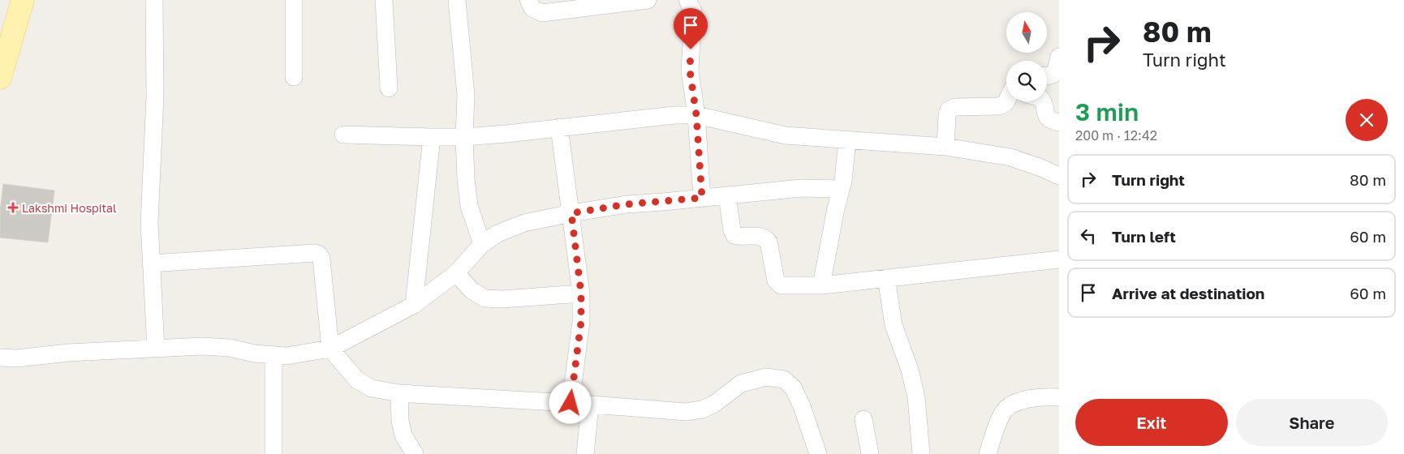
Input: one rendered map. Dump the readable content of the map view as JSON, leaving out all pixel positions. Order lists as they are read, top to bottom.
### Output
{
  "places": {
    "health": ["Lakshmi Hospital"]
  },
  "north": "top",
  "page": {
    "turn": ["80 m", "Turn right"],
    "heading": ["3 min", "200 m · 12:42"],
    "list": [
      {
        "name": "Turn right",
        "value": "80 m"
      },
      {
        "name": "Turn left",
        "value": "60 m"
      },
      {
        "name": "Arrive at destination",
        "value": "60 m"
      }
    ],
    "buttons": ["Exit", "Share"]
  }
}
